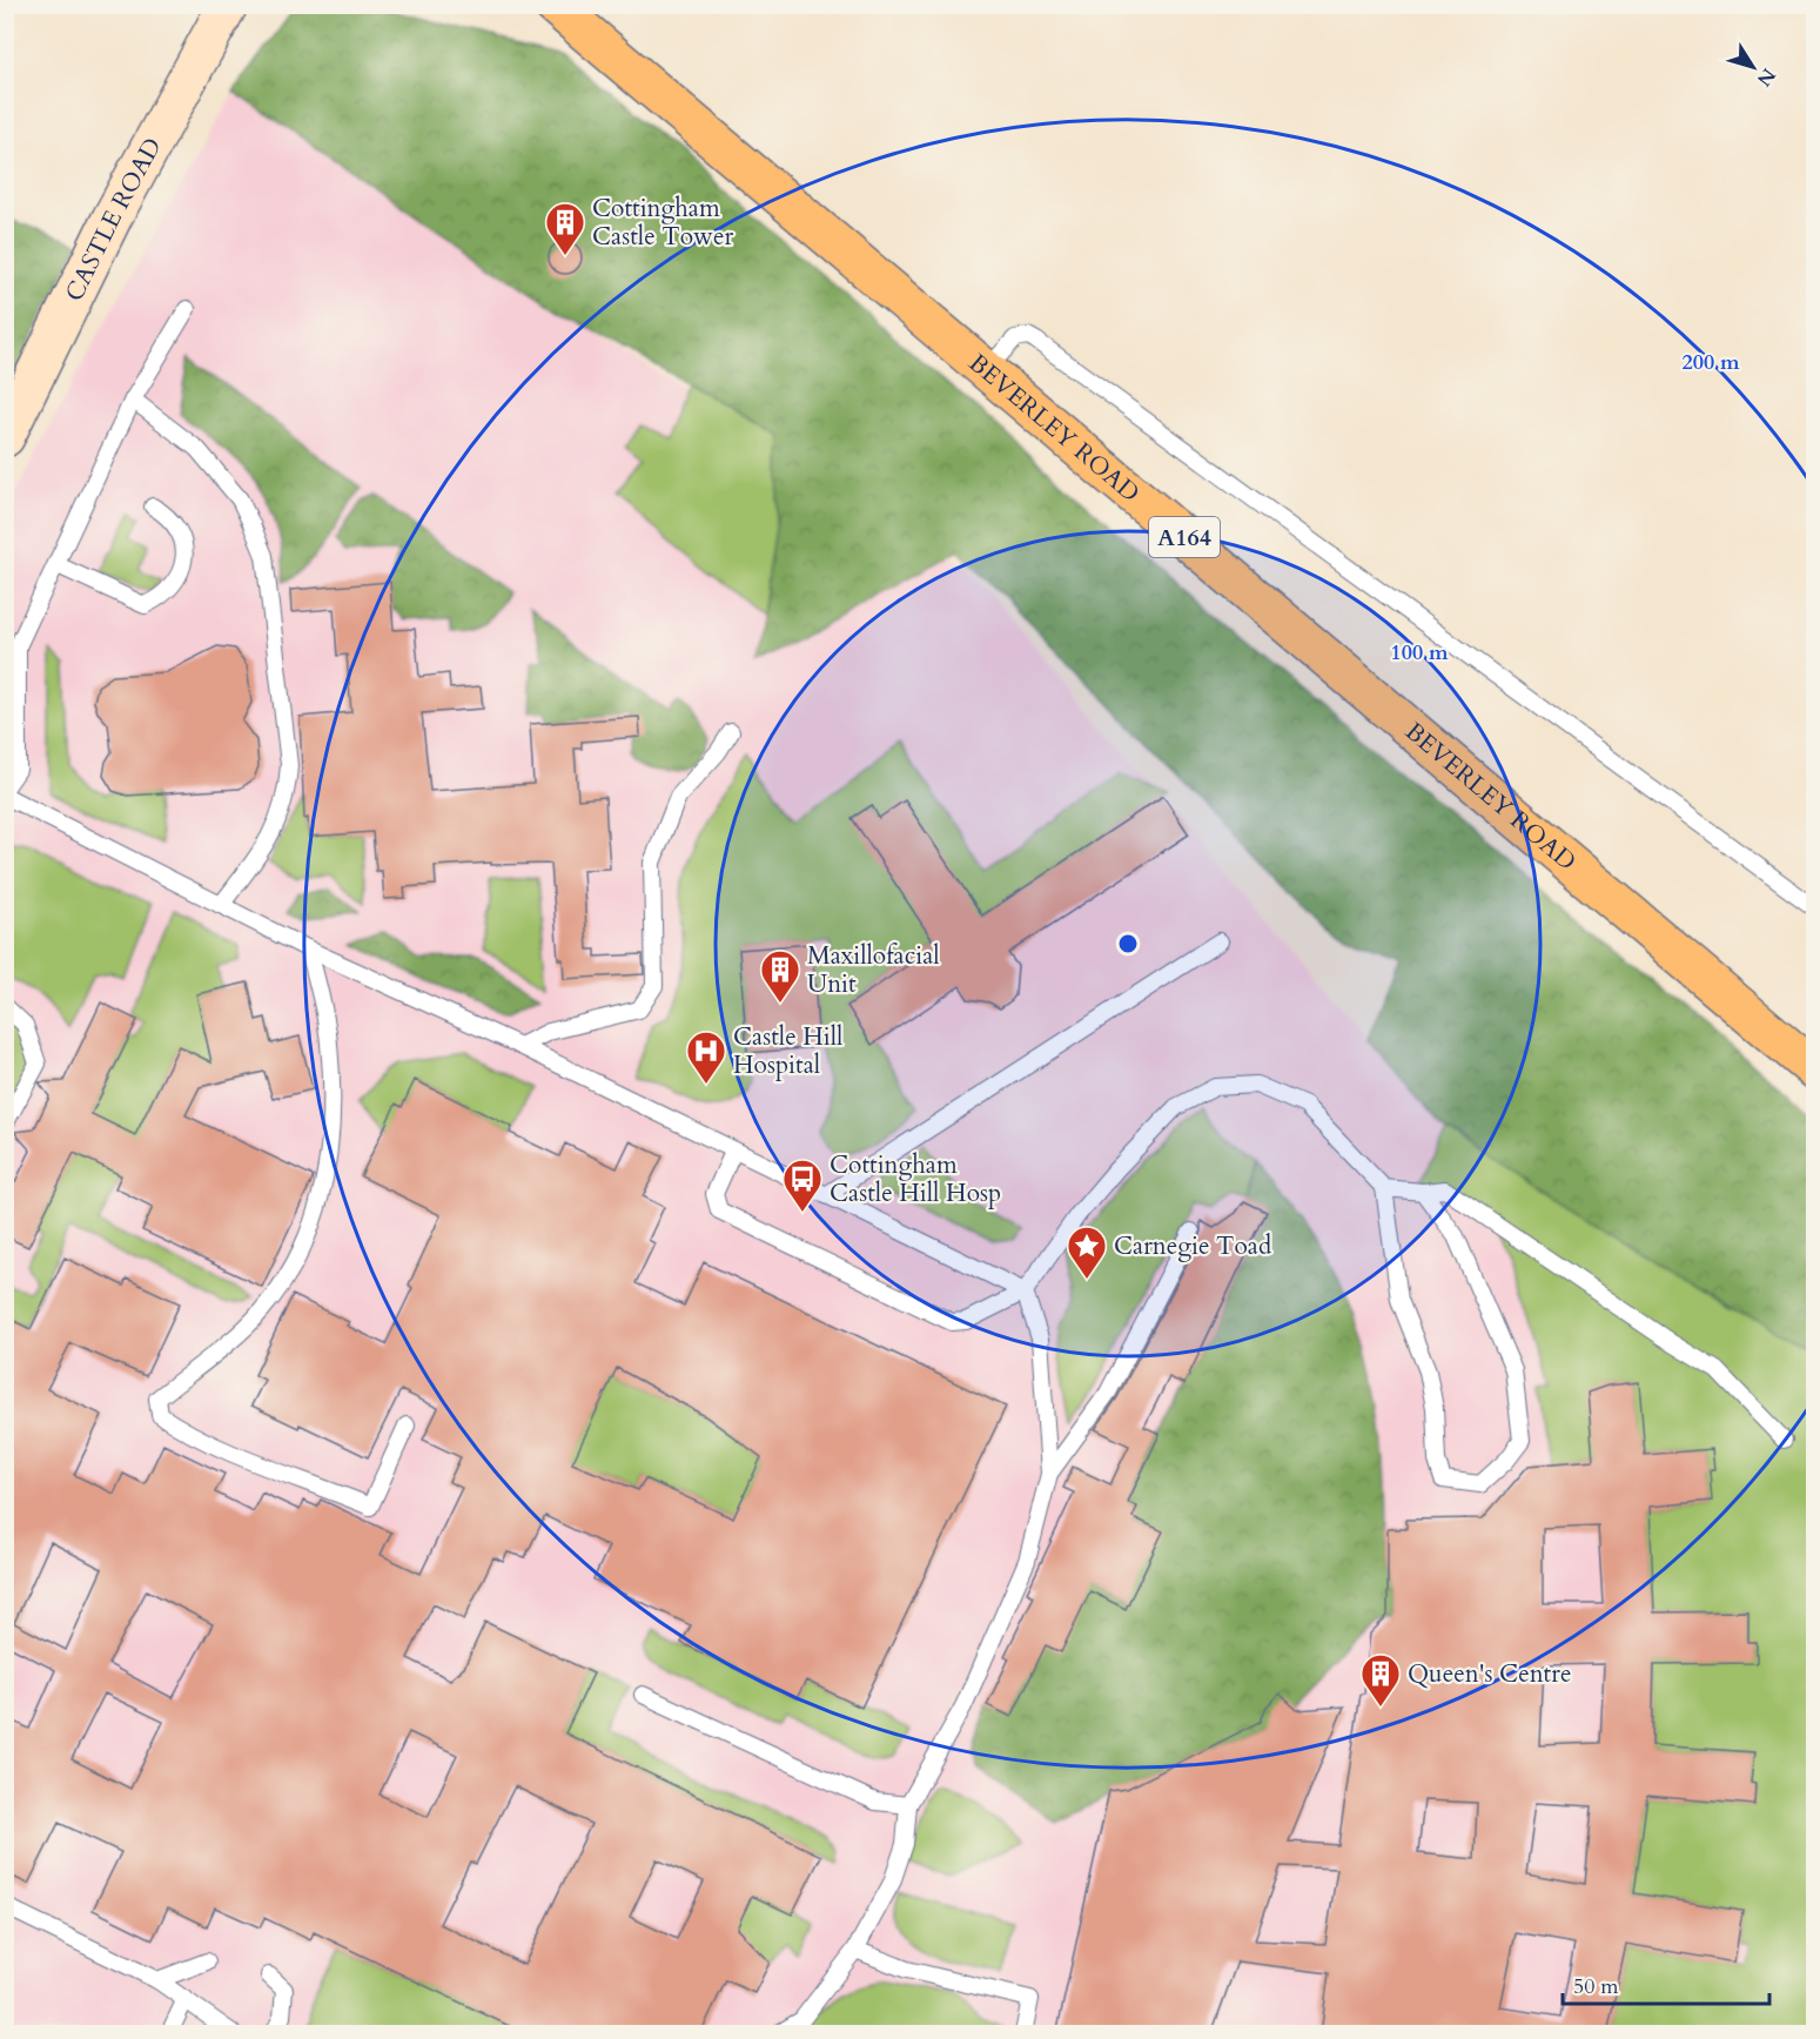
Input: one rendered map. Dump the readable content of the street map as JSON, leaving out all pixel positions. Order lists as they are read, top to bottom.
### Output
{
  "streets": {
    "highway": ["BEVERLEY ROAD", "A164"],
    "street": ["CASTLE ROAD"]
  },
  "places": {
    "building": ["Cottingham Castle Tower", "Maxillofacial Unit", "Queen's Centre"],
    "hospital": ["Castle Hill Hospital"],
    "bus stop": ["Cottingham Castle Hill Hosp"],
    "place": ["Carnegie Toad"]
  },
  "scale_bar": "50 m",
  "north": "bottom right",
  "rings": ["200 m", "100 m"]
}
